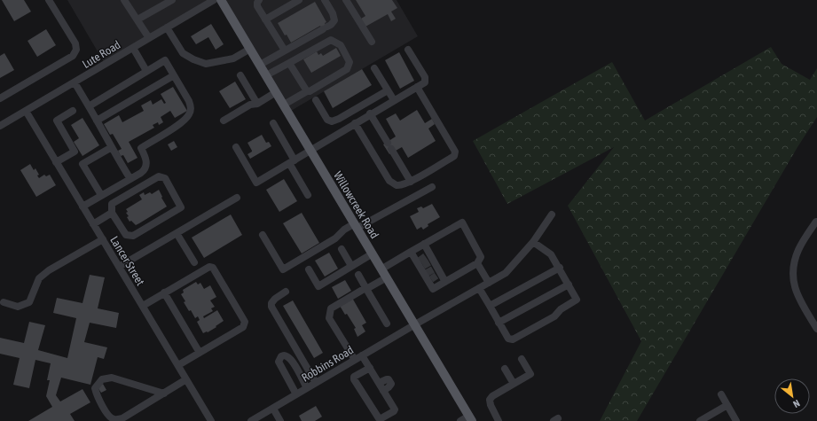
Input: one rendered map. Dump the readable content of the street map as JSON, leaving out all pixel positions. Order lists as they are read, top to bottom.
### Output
{
  "streets": {
    "main road": ["Willowcreek Road"],
    "street": ["Lute Road", "Lancer Street", "Robbins Road"]
  },
  "crossings": [
    ["Lute Road", "Lancer Street"],
    ["Willowcreek Road", "Robbins Road"]
  ],
  "north": "bottom right"
}
